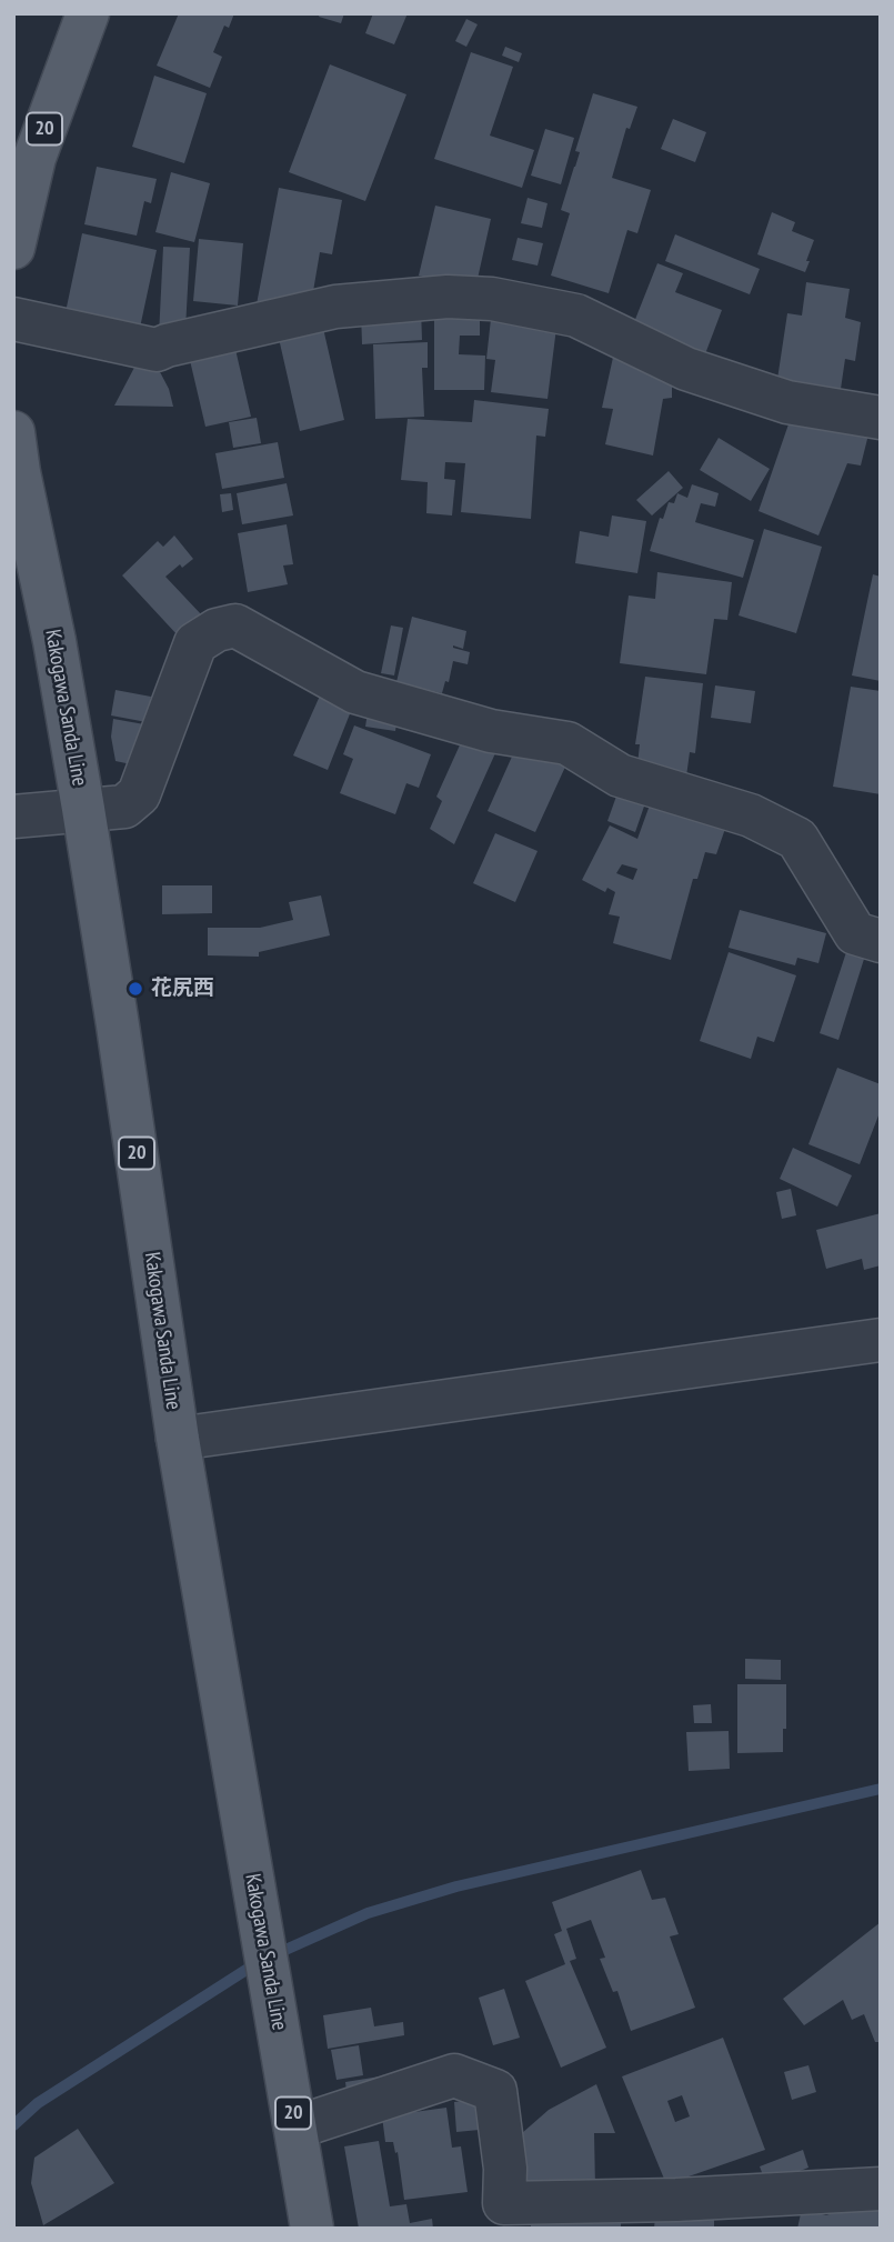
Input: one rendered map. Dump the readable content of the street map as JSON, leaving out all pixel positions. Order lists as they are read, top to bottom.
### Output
{
  "streets": {
    "main road": ["20", "Kakogawa Sanda Line"]
  },
  "places": ["花尻西"]
}
